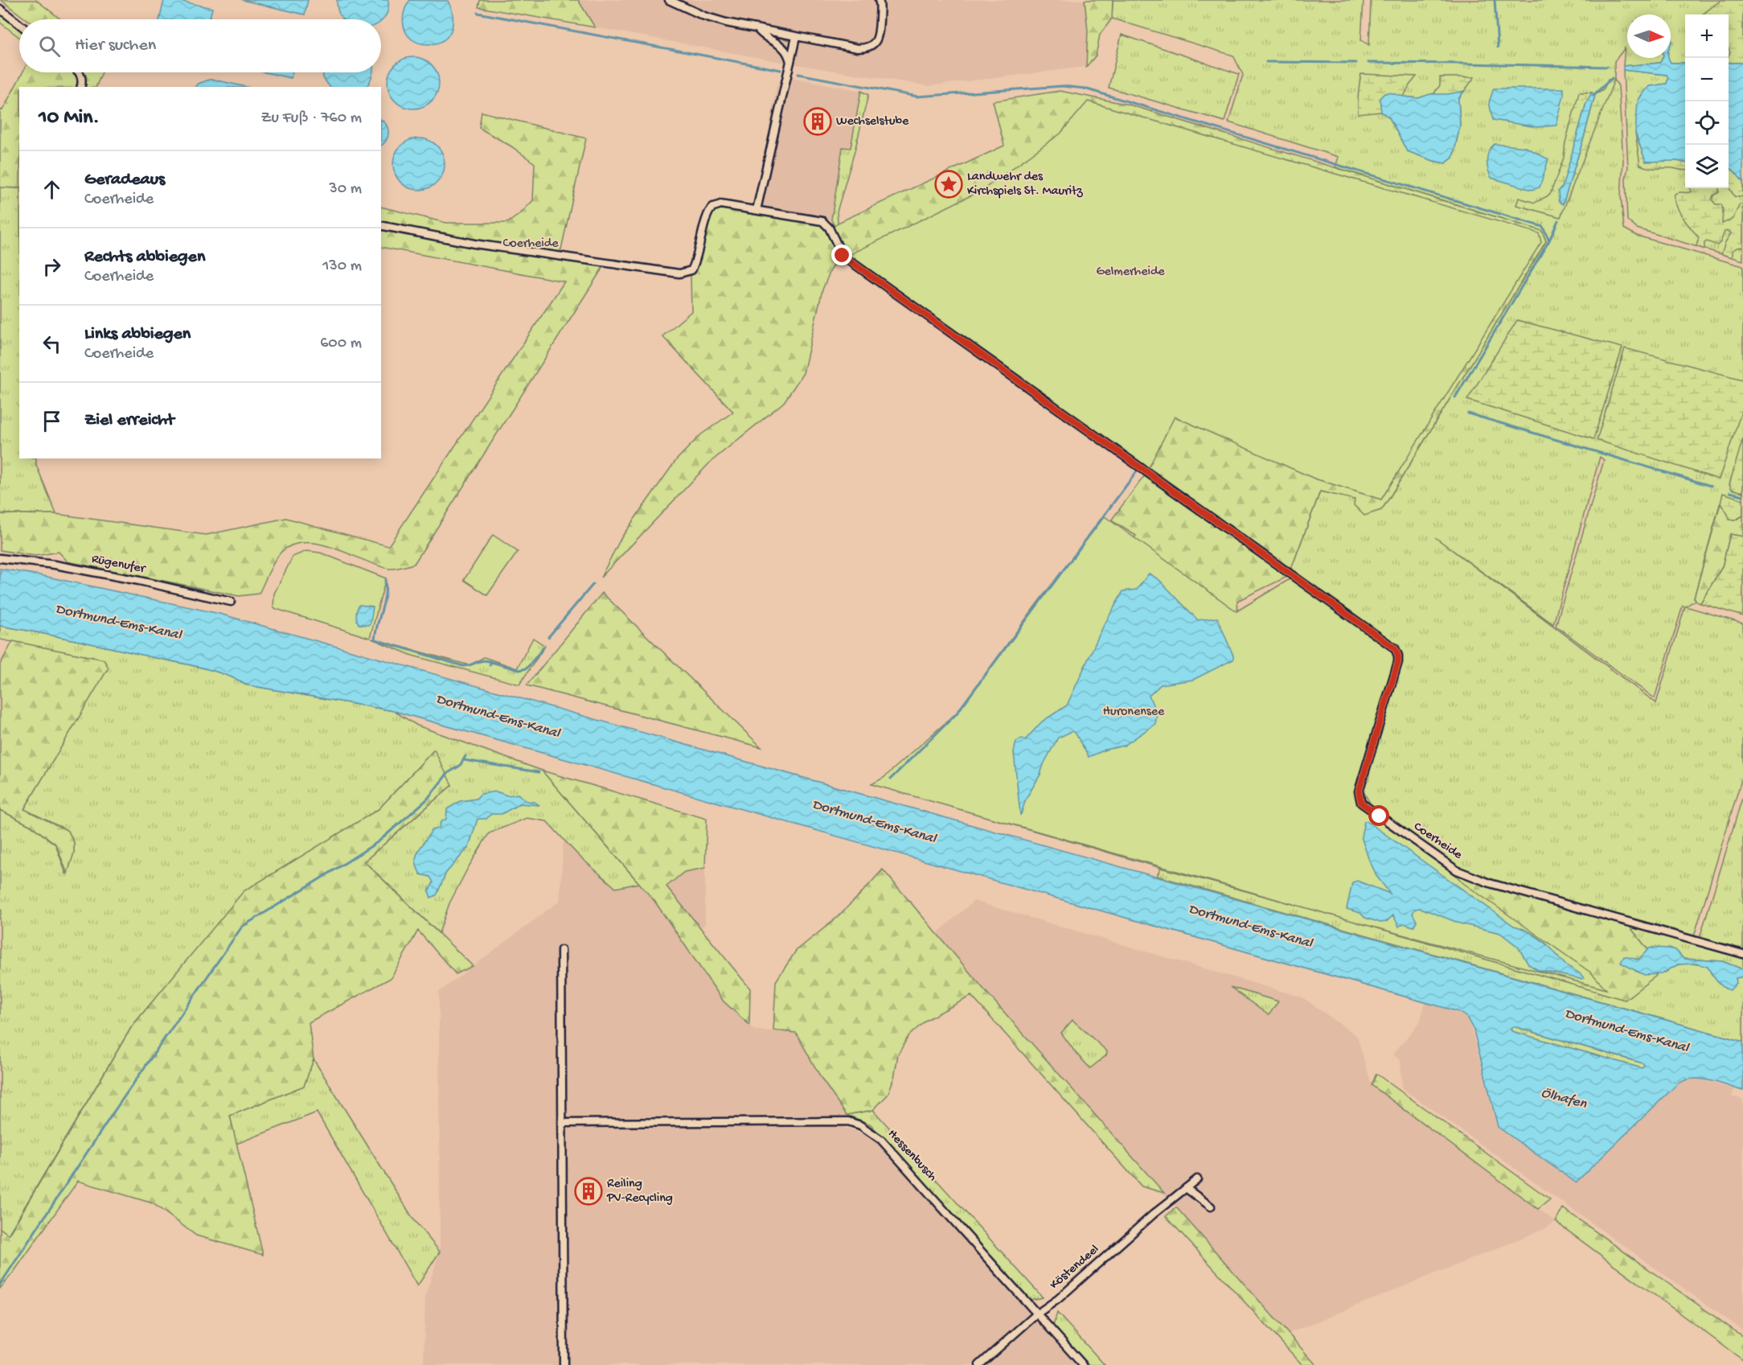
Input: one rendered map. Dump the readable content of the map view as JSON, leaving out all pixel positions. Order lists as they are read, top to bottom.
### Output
{
  "streets": {
    "street": [
      "Rügenufer",
      "Coerheide",
      "Hessenbusch",
      "Köstendeel"
    ]
  },
  "crossings": [
    ["Hessenbusch", "Köstendeel"]
  ],
  "water": ["Dortmund-Ems-Kanal", "Ölhafen"],
  "parks": ["Coerheide", "Gelmerheide", "Huronensee"],
  "places": {
    "building": ["Wechselstube", "Reiling PV-Recycling"],
    "place": ["Landwehr des Kirchspiels St. Mauritz"]
  },
  "north": "right",
  "page": {
    "map_buttons": ["+", "−"],
    "search": "Hier suchen",
    "heading": ["10 Min.", "Zu Fuß · 760 m"],
    "list": [
      ["Geradeaus", "Coerheide", "30 m"],
      ["Rechts abbiegen", "Coerheide", "130 m"],
      ["Links abbiegen", "Coerheide", "600 m"],
      "Ziel erreicht"
    ]
  }
}
